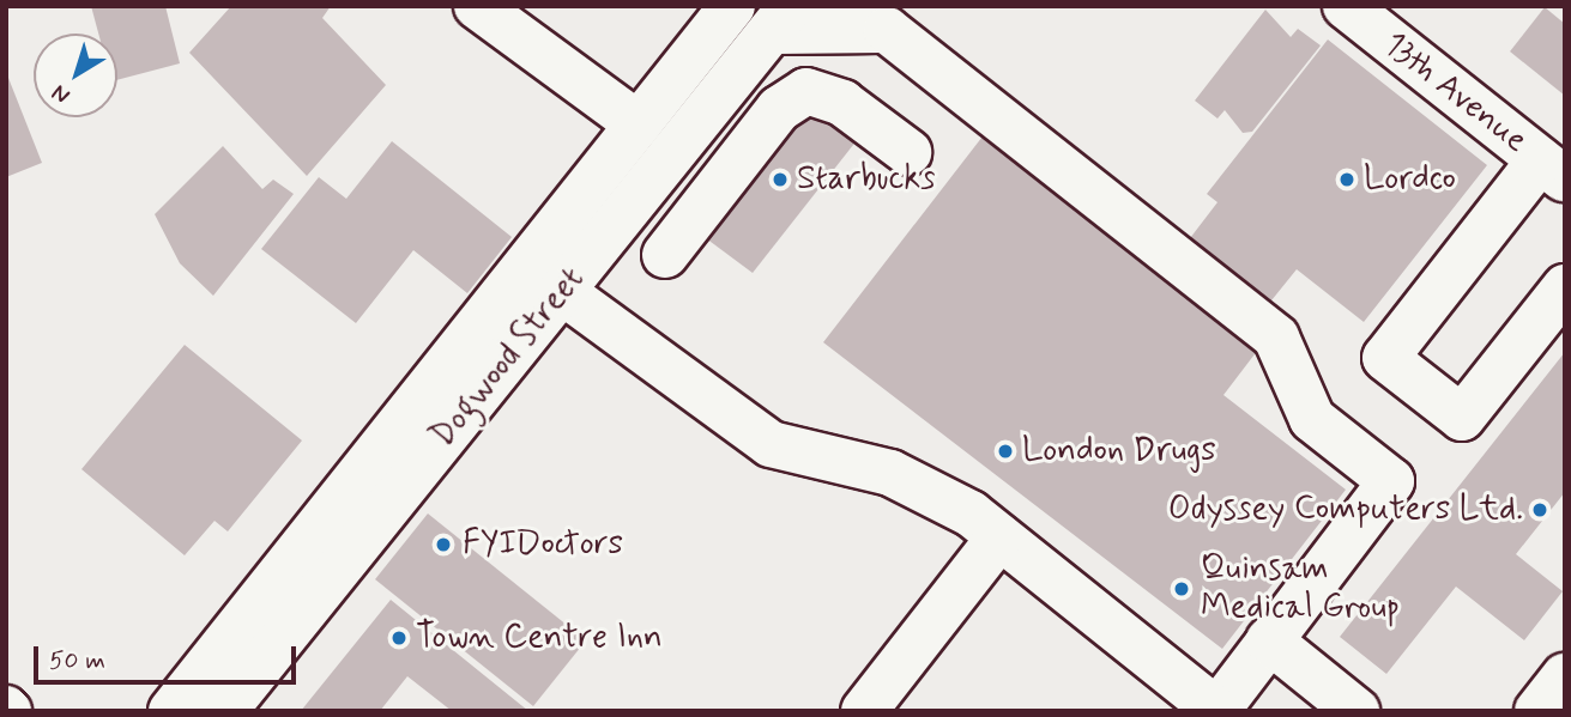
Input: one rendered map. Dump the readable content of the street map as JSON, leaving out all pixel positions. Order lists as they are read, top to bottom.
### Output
{
  "streets": {
    "main road": ["13th Avenue", "Dogwood Street"]
  },
  "places": [
    "Starbucks",
    "Lordco",
    "London Drugs",
    "Odyssey Computers Ltd.",
    "FYIDoctors",
    "Quinsam Medical Group",
    "Town Centre Inn"
  ],
  "scale_bar": "50 m",
  "north": "bottom left"
}
